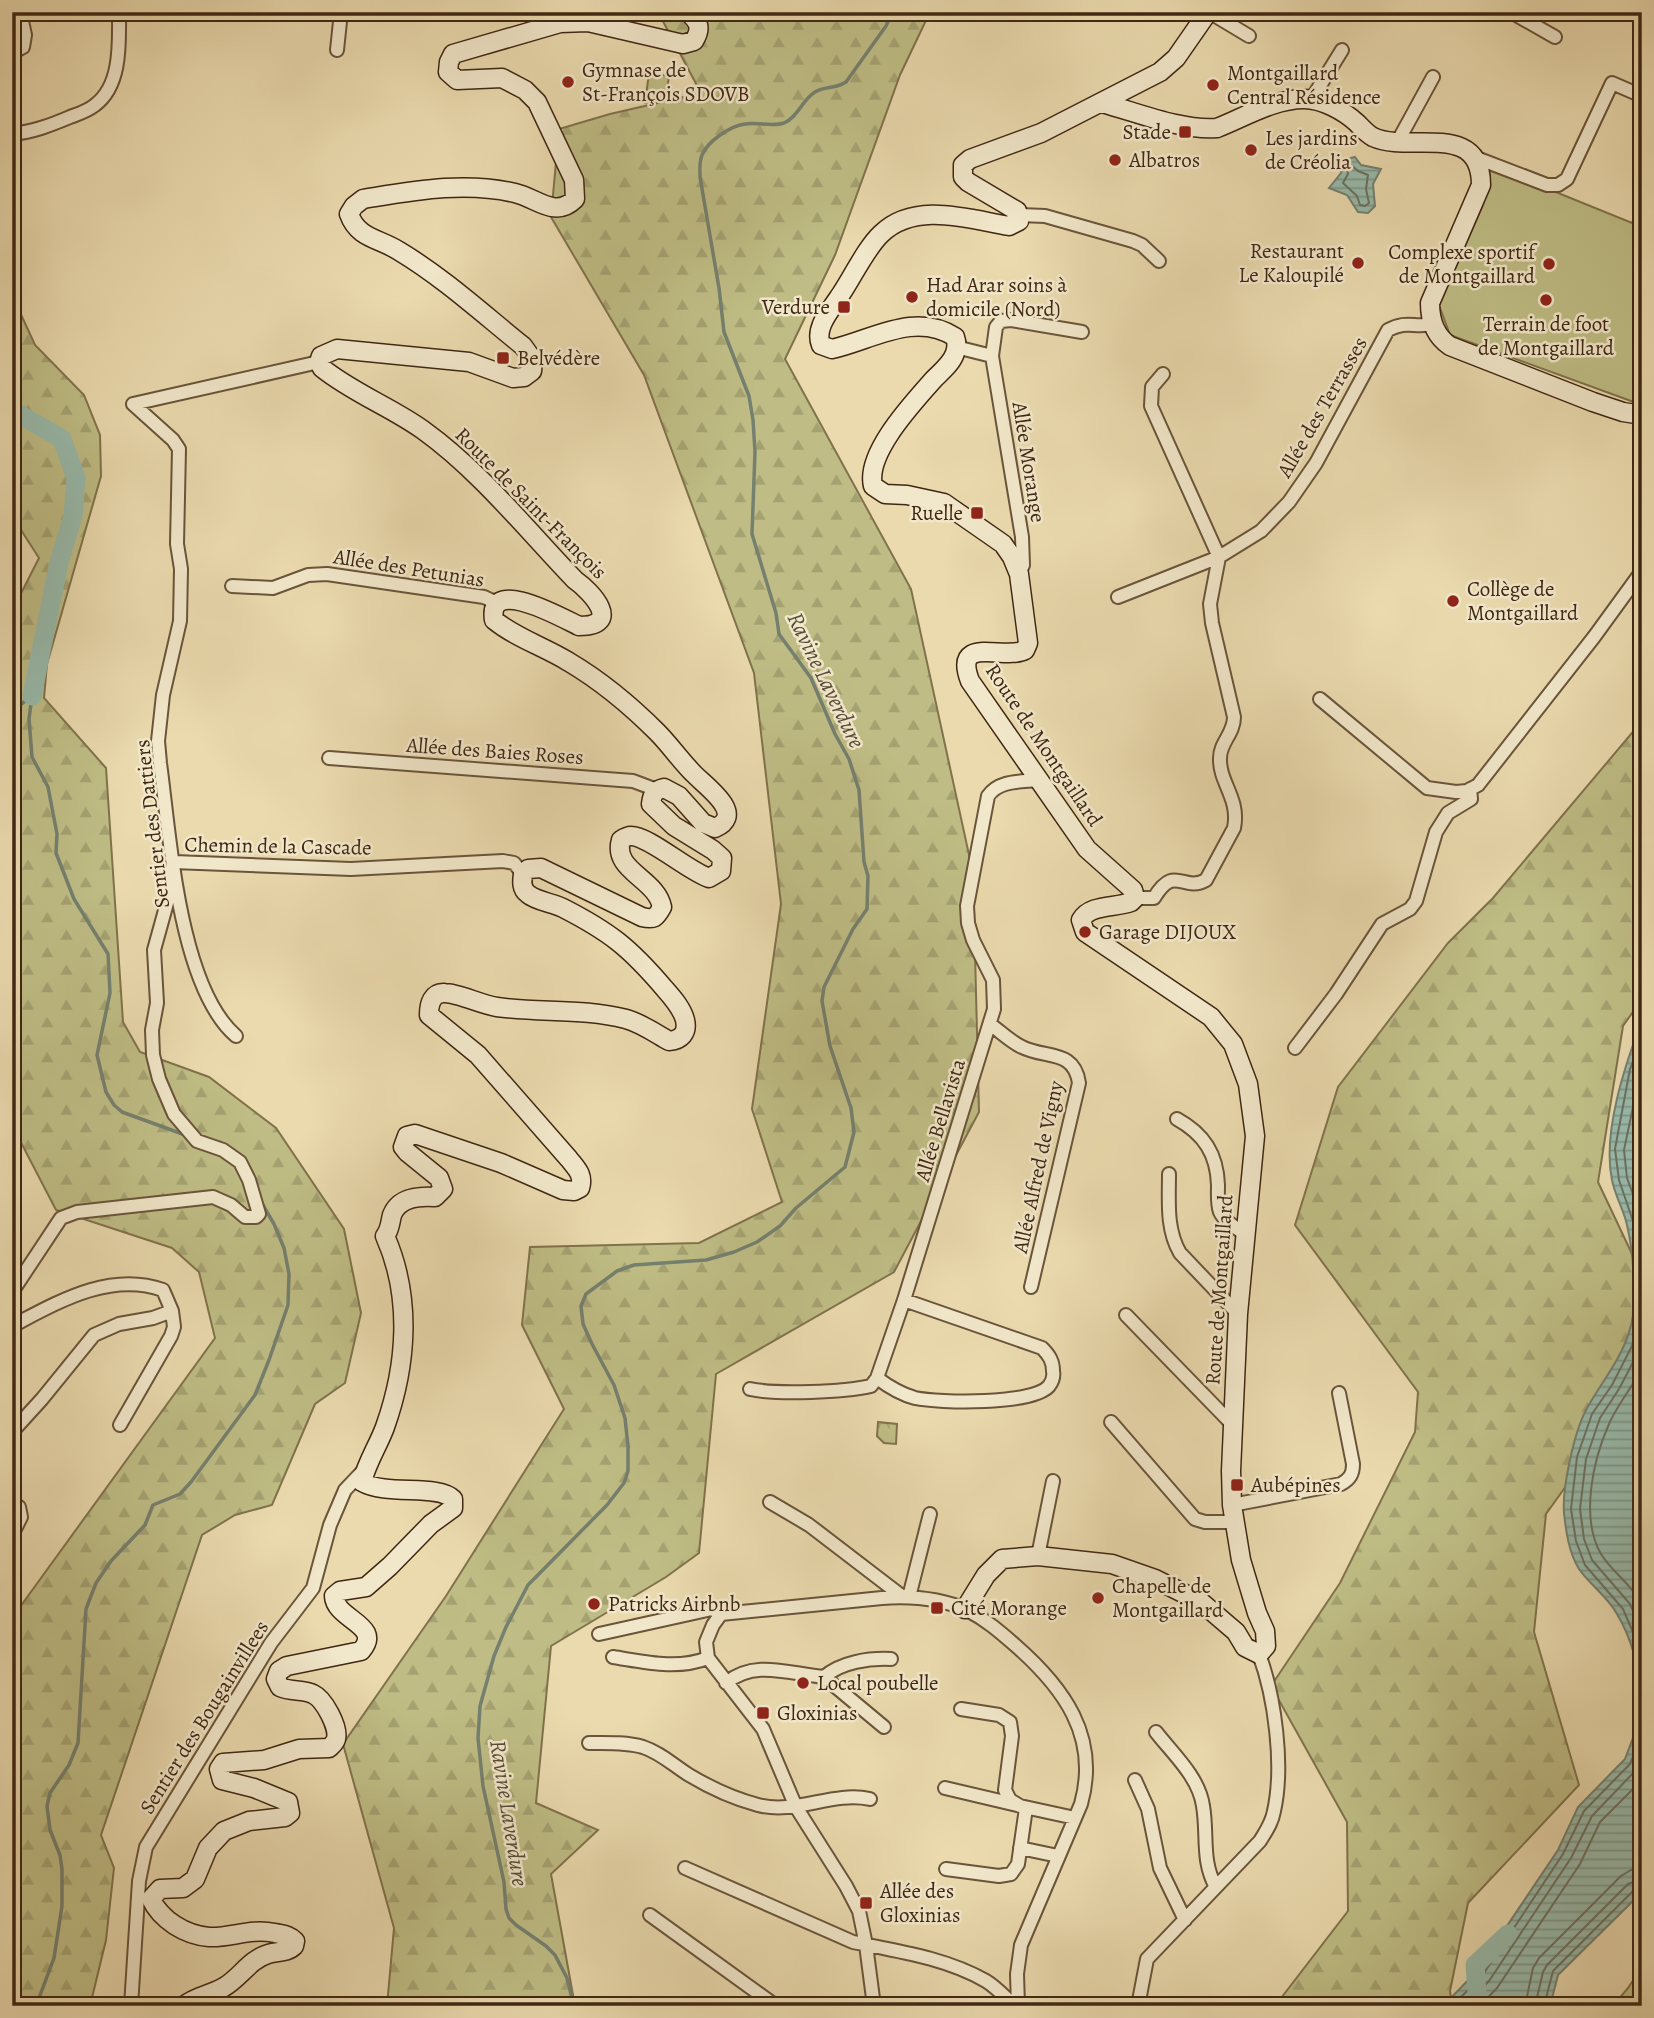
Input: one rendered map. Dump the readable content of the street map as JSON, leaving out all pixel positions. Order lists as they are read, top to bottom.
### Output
{
  "streets": {
    "main road": ["Route de Saint-François", "Route de Montgaillard"],
    "street": [
      "Allée des Terrasses",
      "Allée Morange",
      "Allée des Petunias",
      "Allée des Baies Roses",
      "Sentier des Dattiers",
      "Chemin de la Cascade",
      "Allée Bellavista",
      "Allée Alfred de Vigny",
      "Sentier des Bougainvillees"
    ]
  },
  "crossings": [
    ["Allée Morange", "Route de Montgaillard"],
    ["Route de Saint-François", "Allée des Petunias"],
    ["Route de Saint-François", "Sentier des Dattiers"],
    ["Route de Montgaillard", "Allée Bellavista"],
    ["Sentier des Dattiers", "Chemin de la Cascade"],
    ["Allée Bellavista", "Allée Alfred de Vigny"]
  ],
  "water": ["Ravine Laverdure"],
  "places": {
    "other": [
      "Gymnase de St-François SDOVB",
      "Montgaillard Central Résidence",
      "Les jardins de Créolia",
      "Albatros",
      "Restaurant Le Kaloupilé",
      "Complexe sportif de Montgaillard",
      "Had Arar soins à domicile (Nord)",
      "Terrain de foot de Montgaillard",
      "Collège de Montgaillard",
      "Garage DIJOUX",
      "Chapelle de Montgaillard",
      "Patricks Airbnb",
      "Local poubelle"
    ],
    "transit": [
      "Stade",
      "Verdure",
      "Belvédère",
      "Ruelle",
      "Aubépines",
      "Cité Morange",
      "Gloxinias",
      "Allée des Gloxinias"
    ]
  }
}
